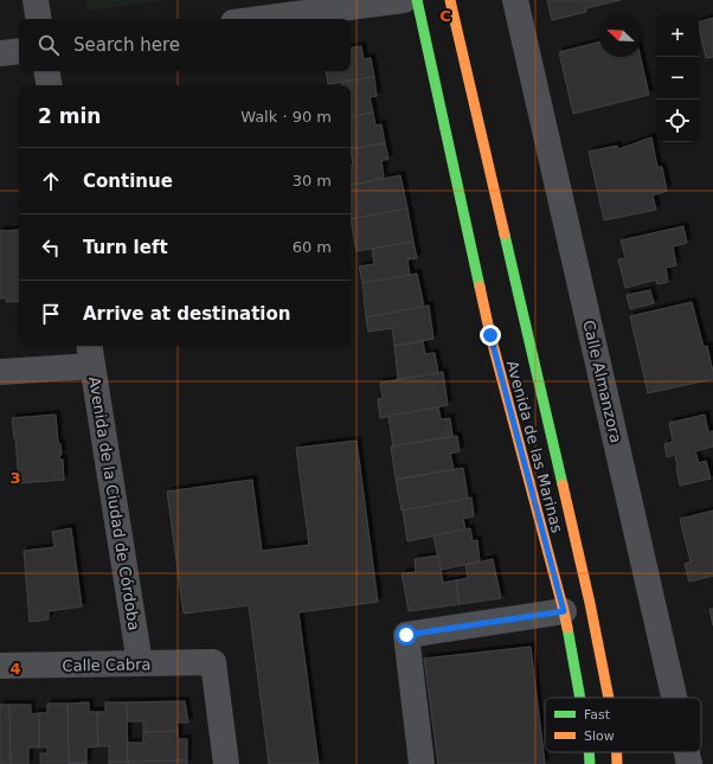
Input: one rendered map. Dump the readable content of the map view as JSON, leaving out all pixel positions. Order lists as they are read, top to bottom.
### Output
{
  "streets": {
    "street": [
      "Calle Almanzora",
      "Avenida de las Marinas",
      "Avenida de la Ciudad de Córdoba",
      "Calle Cabra"
    ]
  },
  "crossings": [
    ["Avenida de la Ciudad de Córdoba", "Calle Cabra"]
  ],
  "legend": ["Fast", "Slow"],
  "north": "top left",
  "page": {
    "map_buttons": ["+", "−"],
    "search": "Search here",
    "heading": ["2 min", "Walk · 90 m"],
    "list": [
      ["Continue", "30 m"],
      ["Turn left", "60 m"],
      "Arrive at destination"
    ]
  },
  "grid": {
    "columns": ["C"],
    "rows": ["3", "4"]
  }
}
